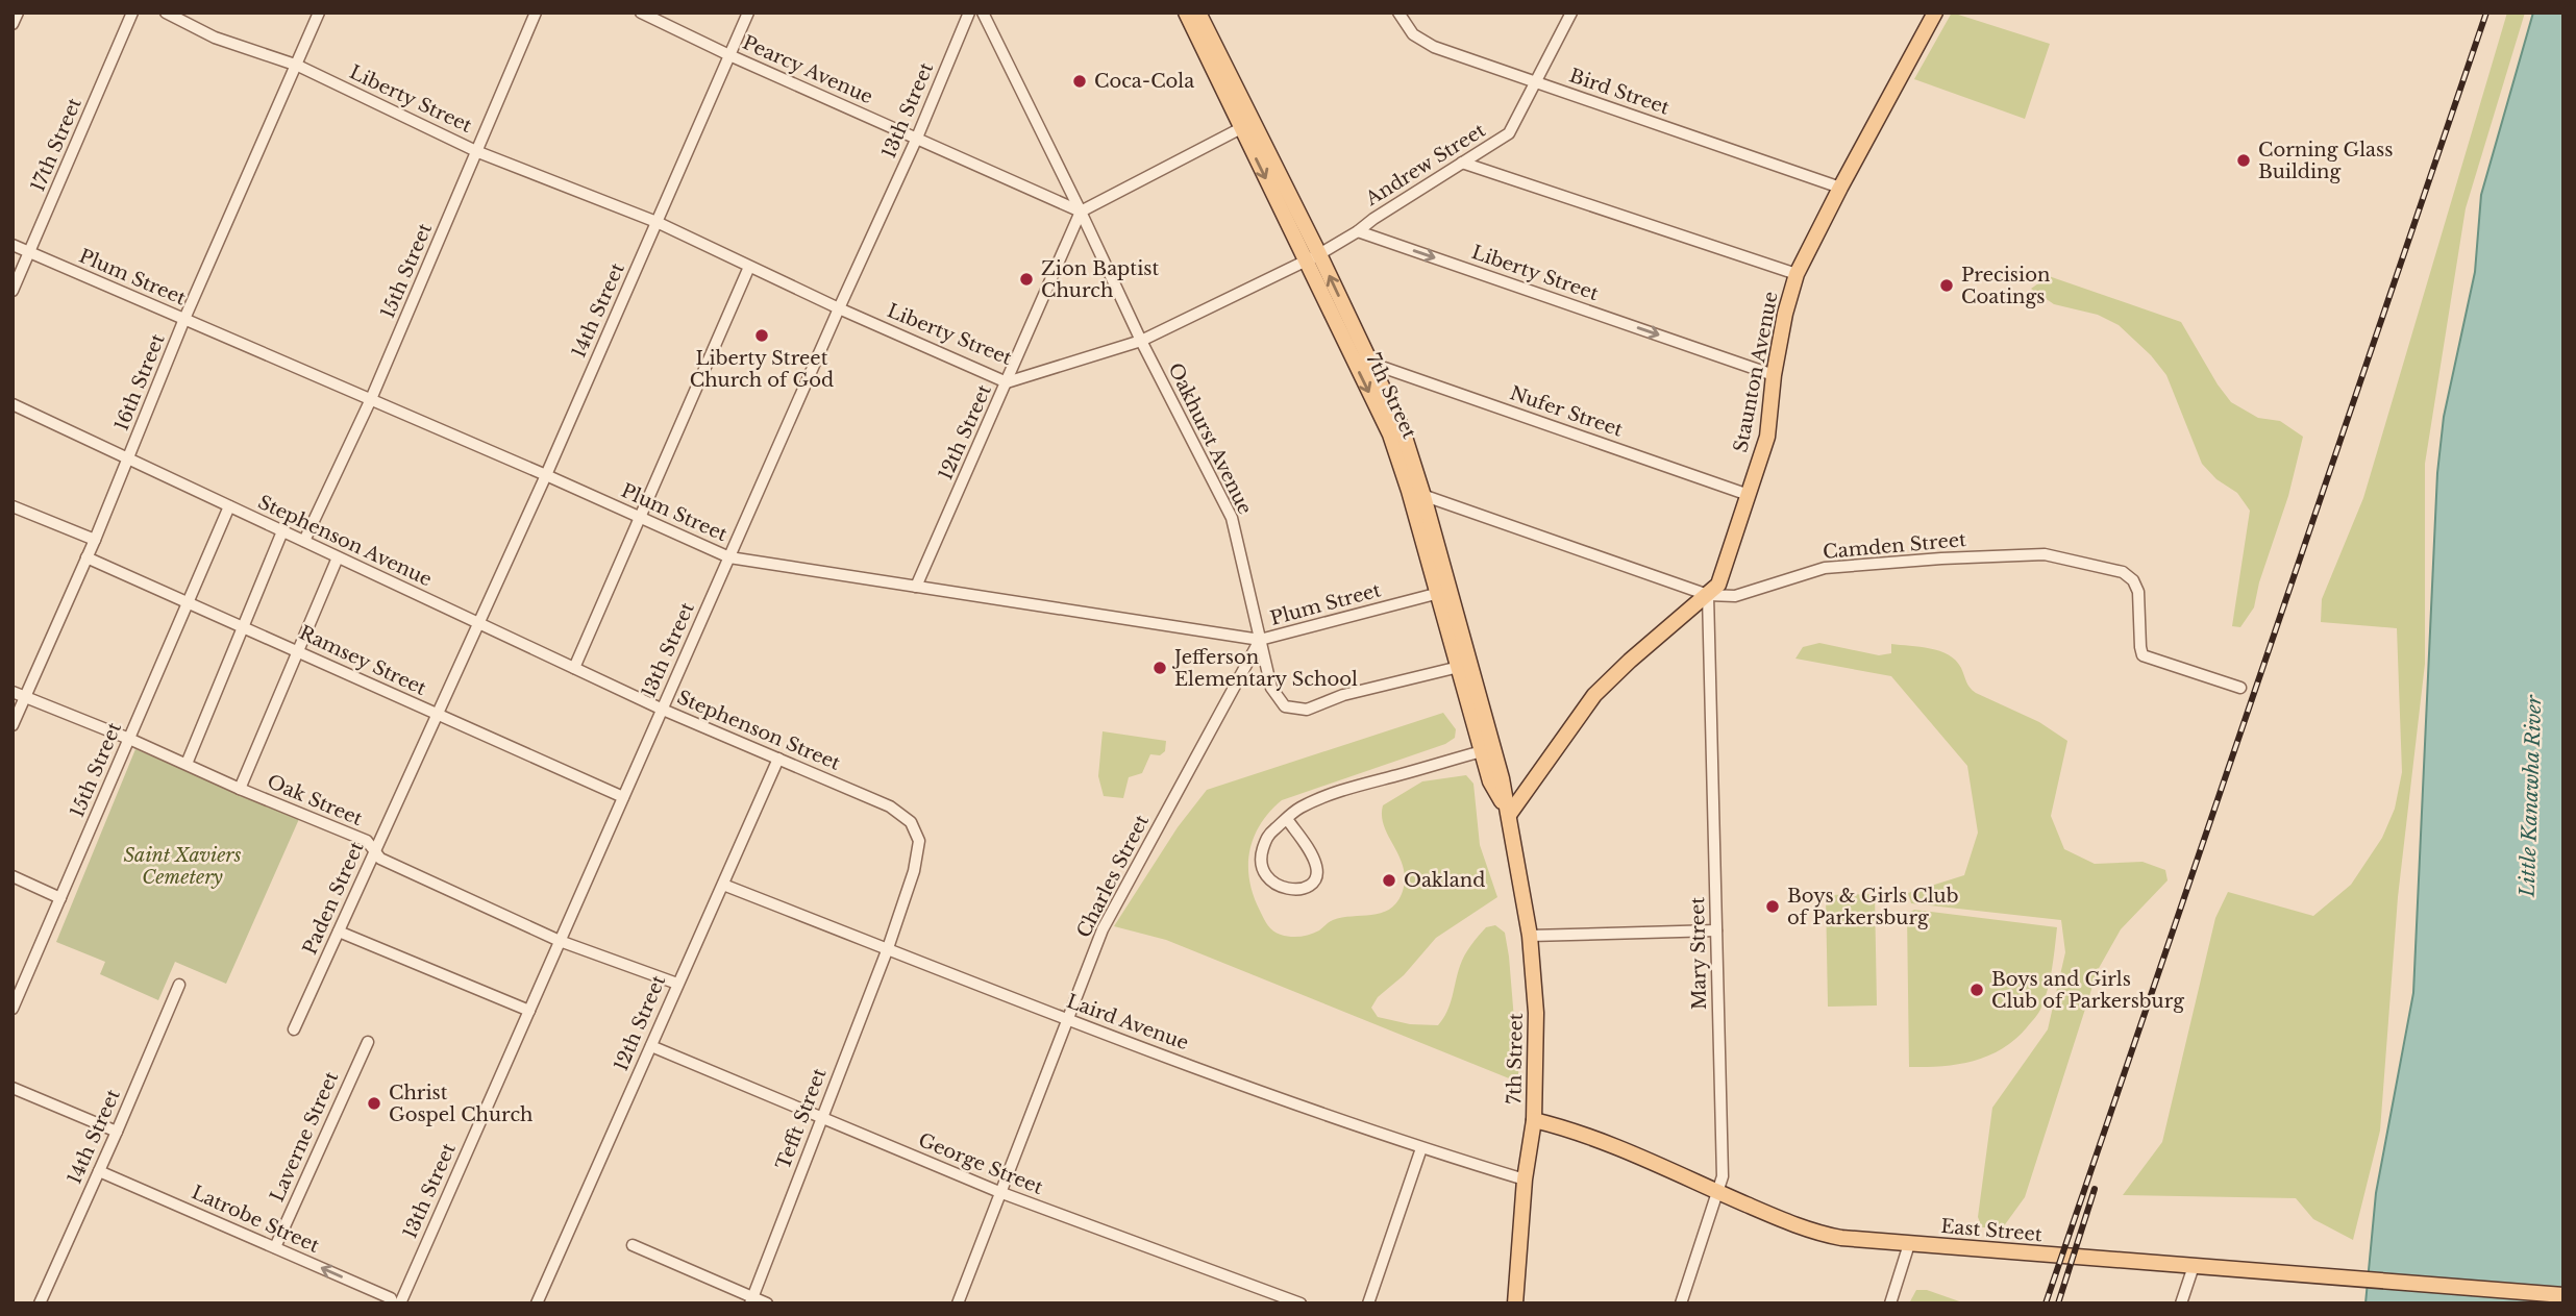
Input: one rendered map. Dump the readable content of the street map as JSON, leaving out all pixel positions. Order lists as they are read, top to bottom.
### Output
{
  "streets": {
    "main road": ["Staunton Avenue", "7th Street", "East Street"],
    "street": [
      "Pearcy Avenue",
      "Bird Street",
      "Liberty Street",
      "13th Street",
      "17th Street",
      "Andrew Street",
      "15th Street",
      "Plum Street",
      "14th Street",
      "16th Street",
      "Nufer Street",
      "12th Street",
      "Oakhurst Avenue",
      "Stephenson Avenue",
      "Camden Street",
      "Ramsey Street",
      "Stephenson Street",
      "Oak Street",
      "Charles Street",
      "Paden Street",
      "Mary Street",
      "Laird Avenue",
      "Tefft Street",
      "Laverne Street",
      "George Street",
      "Latrobe Street"
    ]
  },
  "crossings": [
    ["Pearcy Avenue", "13th Street"],
    ["Pearcy Avenue", "14th Street"],
    ["Pearcy Avenue", "12th Street"],
    ["Pearcy Avenue", "Oakhurst Avenue"],
    ["Bird Street", "Andrew Street"],
    ["Bird Street", "Staunton Avenue"],
    ["Liberty Street", "13th Street"],
    ["Liberty Street", "Andrew Street"],
    ["Liberty Street", "15th Street"],
    ["Liberty Street", "14th Street"],
    ["Liberty Street", "Staunton Avenue"],
    ["Liberty Street", "16th Street"],
    ["Liberty Street", "7th Street"],
    ["Liberty Street", "12th Street"],
    ["Liberty Street", "Oakhurst Avenue"],
    ["13th Street", "Plum Street"],
    ["13th Street", "Stephenson Avenue"],
    ["13th Street", "Ramsey Street"],
    ["13th Street", "Stephenson Street"],
    ["13th Street", "Oak Street"],
    ["17th Street", "Plum Street"],
    ["15th Street", "Plum Street"],
    ["15th Street", "Stephenson Avenue"],
    ["15th Street", "Ramsey Street"],
    ["15th Street", "Oak Street"],
    ["Plum Street", "14th Street"],
    ["Plum Street", "16th Street"],
    ["Plum Street", "7th Street"],
    ["Plum Street", "12th Street"],
    ["Plum Street", "Oakhurst Avenue"],
    ["Plum Street", "Charles Street"],
    ["14th Street", "Stephenson Avenue"],
    ["14th Street", "Paden Street"],
    ["14th Street", "Latrobe Street"],
    ["Staunton Avenue", "7th Street"],
    ["Staunton Avenue", "Nufer Street"],
    ["Staunton Avenue", "Camden Street"],
    ["Staunton Avenue", "Mary Street"],
    ["16th Street", "Stephenson Avenue"],
    ["16th Street", "Ramsey Street"],
    ["16th Street", "Oak Street"],
    ["7th Street", "Nufer Street"],
    ["7th Street", "Oakhurst Avenue"],
    ["7th Street", "Camden Street"],
    ["7th Street", "Laird Avenue"],
    ["7th Street", "East Street"],
    ["12th Street", "Oakhurst Avenue"],
    ["12th Street", "Stephenson Street"],
    ["12th Street", "Oak Street"],
    ["12th Street", "Laird Avenue"],
    ["12th Street", "George Street"],
    ["Oakhurst Avenue", "Charles Street"],
    ["Stephenson Avenue", "Stephenson Street"],
    ["Stephenson Avenue", "Paden Street"],
    ["Camden Street", "Mary Street"],
    ["Ramsey Street", "Paden Street"],
    ["Stephenson Street", "Laird Avenue"],
    ["Stephenson Street", "Tefft Street"],
    ["Oak Street", "Paden Street"],
    ["Charles Street", "Laird Avenue"],
    ["Charles Street", "George Street"],
    ["Mary Street", "East Street"],
    ["Laird Avenue", "Tefft Street"],
    ["Tefft Street", "George Street"],
    ["Laverne Street", "Latrobe Street"]
  ],
  "one_way": ["Latrobe Street"],
  "water": ["Little Kanawha River"],
  "parks": ["Saint Xaviers Cemetery"],
  "places": [
    "Coca-Cola",
    "Corning Glass Building",
    "Zion Baptist Church",
    "Precision Coatings",
    "Liberty Street Church of God",
    "Jefferson Elementary School",
    "Oakland",
    "Boys & Girls Club of Parkersburg",
    "Boys and Girls Club of Parkersburg",
    "Christ Gospel Church"
  ]
}
